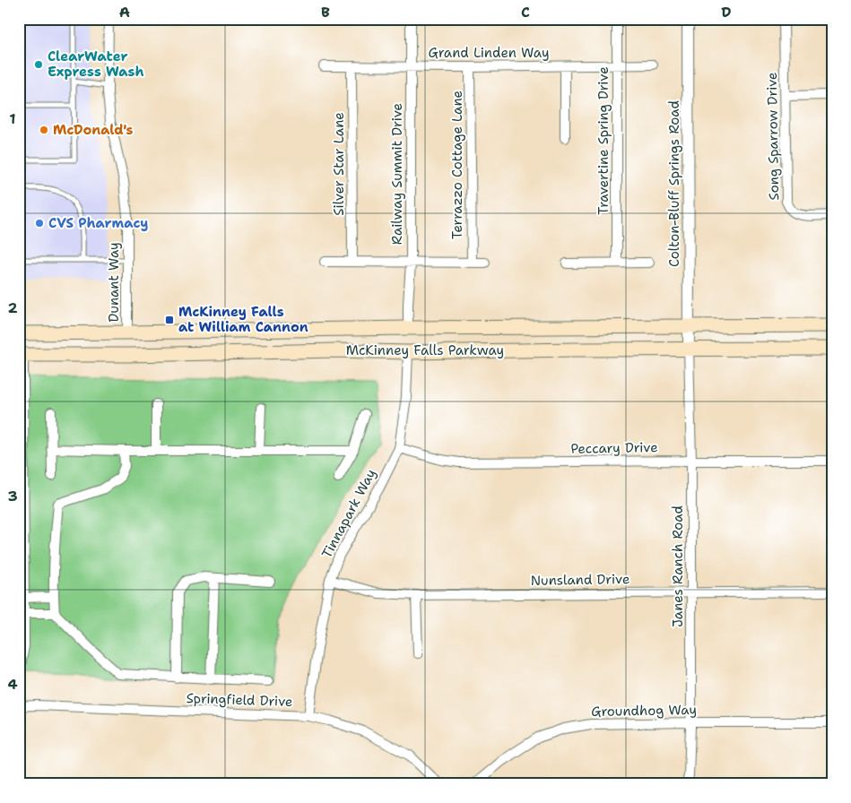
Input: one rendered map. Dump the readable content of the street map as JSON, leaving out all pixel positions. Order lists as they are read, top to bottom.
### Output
{
  "streets": {
    "main road": ["McKinney Falls Parkway"],
    "street": [
      "Grand Linden Way",
      "Song Sparrow Drive",
      "Travertine Spring Drive",
      "Silver Star Lane",
      "Terrazzo Cottage Lane",
      "Railway Summit Drive",
      "Colton-Bluff Springs Road",
      "Dunant Way",
      "Peccary Drive",
      "Tinnapark Way",
      "Janes Ranch Road",
      "Nunsland Drive",
      "Springfield Drive",
      "Groundhog Way"
    ]
  },
  "crossings": [
    ["Grand Linden Way", "Travertine Spring Drive"],
    ["Grand Linden Way", "Silver Star Lane"],
    ["Grand Linden Way", "Terrazzo Cottage Lane"],
    ["Grand Linden Way", "Railway Summit Drive"],
    ["Railway Summit Drive", "McKinney Falls Parkway"],
    ["Colton-Bluff Springs Road", "McKinney Falls Parkway"],
    ["Colton-Bluff Springs Road", "Janes Ranch Road"],
    ["Dunant Way", "McKinney Falls Parkway"],
    ["McKinney Falls Parkway", "Tinnapark Way"],
    ["McKinney Falls Parkway", "Janes Ranch Road"],
    ["Peccary Drive", "Tinnapark Way"],
    ["Peccary Drive", "Janes Ranch Road"],
    ["Tinnapark Way", "Nunsland Drive"],
    ["Tinnapark Way", "Springfield Drive"],
    ["Janes Ranch Road", "Nunsland Drive"],
    ["Janes Ranch Road", "Groundhog Way"]
  ],
  "places": {
    "other": ["ClearWater Express Wash", "McDonald's", "CVS Pharmacy"],
    "transit": ["McKinney Falls at William Cannon"]
  },
  "grid": {
    "columns": [
      "A",
      "B",
      "C",
      "D"
    ],
    "rows": [
      "1",
      "2",
      "3",
      "4"
    ]
  }
}
